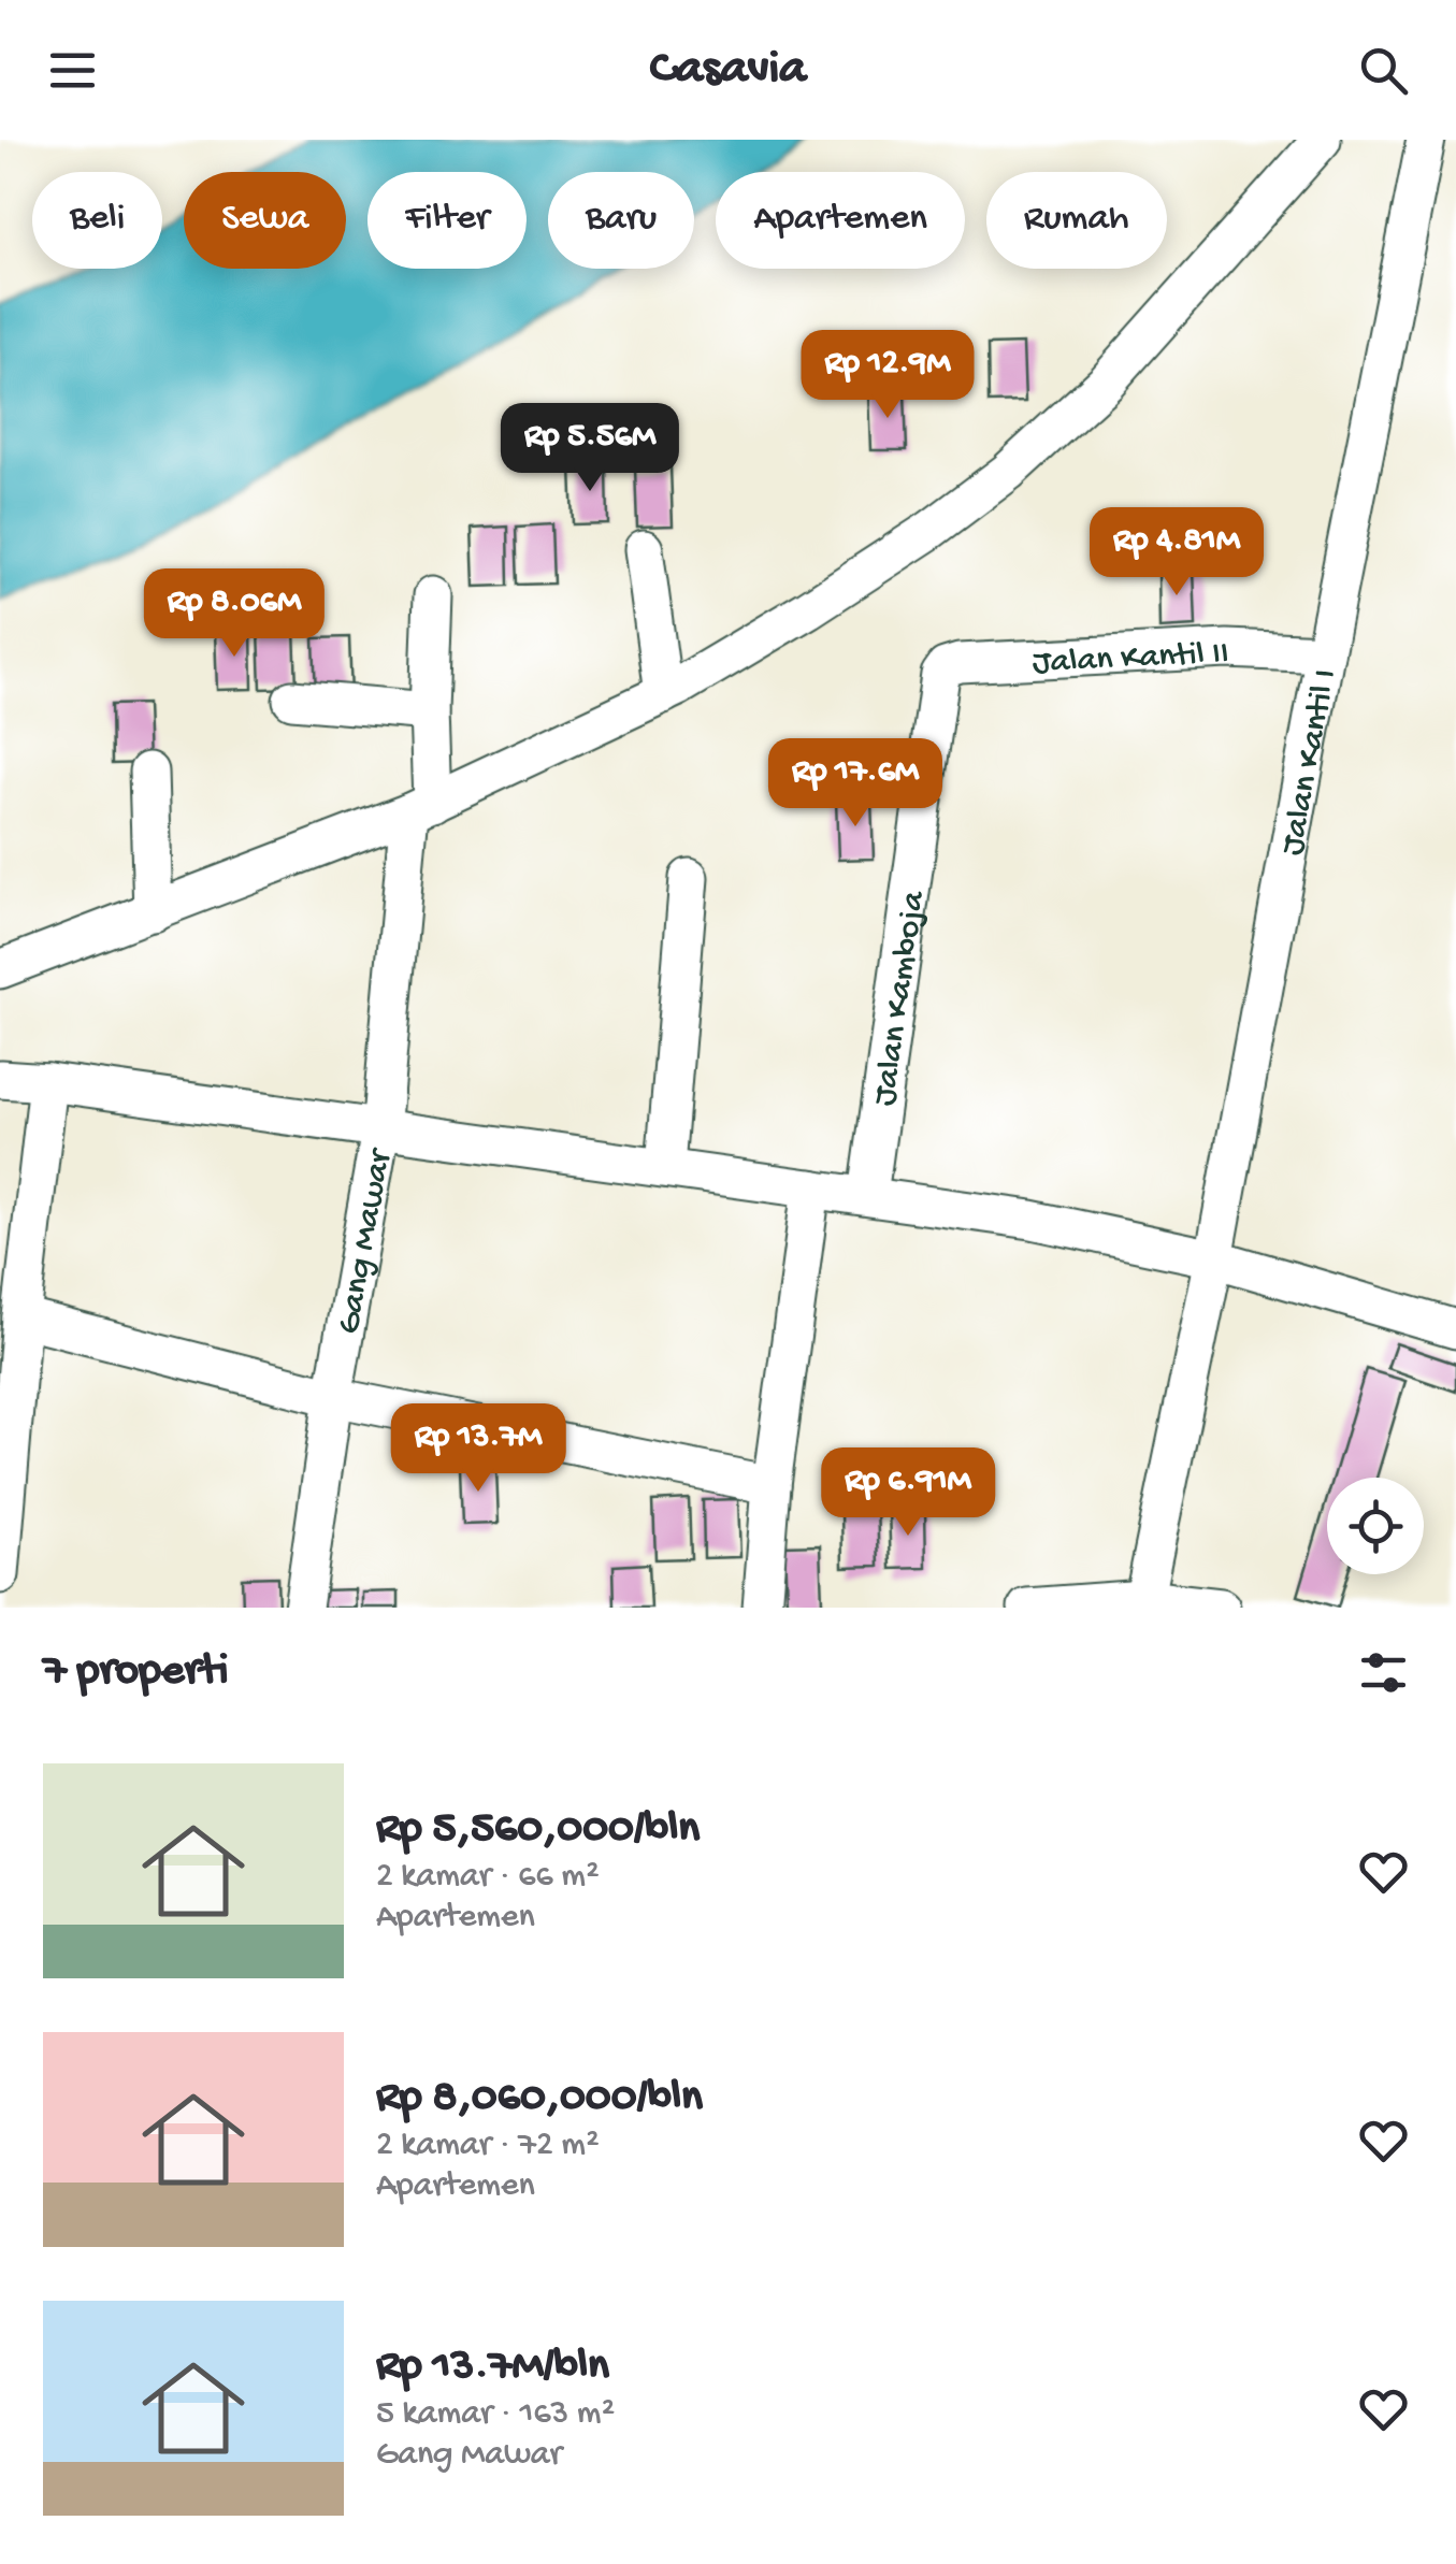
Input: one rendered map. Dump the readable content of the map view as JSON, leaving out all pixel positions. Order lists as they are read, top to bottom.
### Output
{
  "streets": {
    "street": [
      "Jalan Kantil II",
      "Jalan Kantil I",
      "Jalan Kamboja",
      "Gang Mawar"
    ]
  },
  "crossings": [
    ["Jalan Kantil II", "Jalan Kantil I"],
    ["Jalan Kantil II", "Jalan Kamboja"]
  ],
  "page": {
    "header": "Casavia",
    "chip": [
      "Beli",
      "Sewa",
      "Filter",
      "Baru",
      "Apartemen",
      "Rumah"
    ],
    "price": [
      "Rp 12.9M",
      "Rp 5.56M",
      "Rp 4.81M",
      "Rp 8.06M",
      "Rp 17.6M",
      "Rp 13.7M",
      "Rp 6.91M"
    ],
    "heading": "7 properti",
    "list": [
      {
        "name": "Rp 5,560,000/bln",
        "note": "2 kamar · 66 m² · Apartemen"
      },
      {
        "name": "Rp 8,060,000/bln",
        "note": "2 kamar · 72 m² · Apartemen"
      },
      {
        "name": "Rp 13.7M/bln",
        "note": "5 kamar · 163 m² · Gang Mawar"
      }
    ]
  }
}
